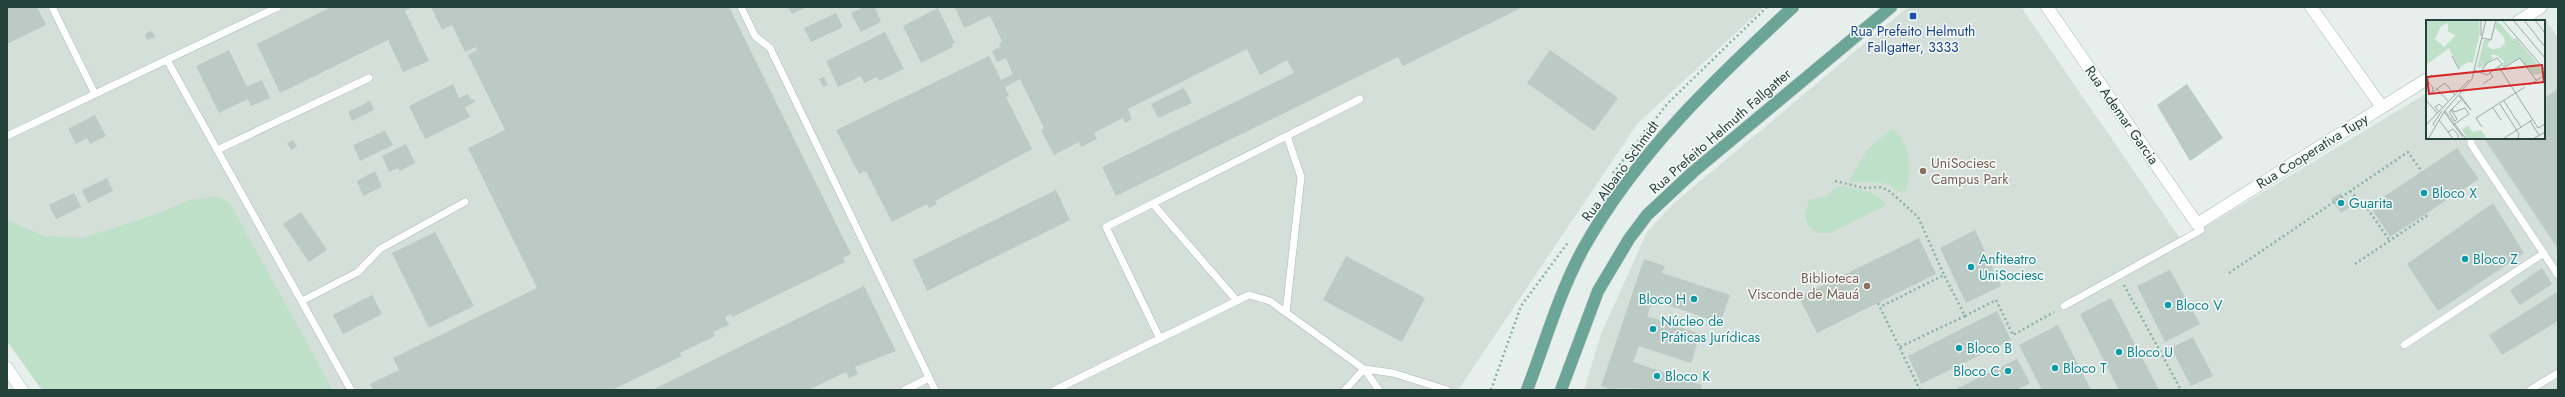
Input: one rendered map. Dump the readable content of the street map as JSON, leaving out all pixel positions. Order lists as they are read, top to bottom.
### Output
{
  "streets": {
    "main road": ["Rua Prefeito Helmuth Fallgatter", "Rua Albano Schmidt"],
    "street": ["Rua Ademar Garcia", "Rua Cooperativa Tupy"]
  },
  "crossings": [
    ["Rua Ademar Garcia", "Rua Cooperativa Tupy"]
  ],
  "places": {
    "transit": ["Rua Prefeito Helmuth Fallgatter, 3333"],
    "other": [
      "UniSociesc Campus Park",
      "Bloco X",
      "Guarita",
      "Bloco Z",
      "Anfiteatro UniSociesc",
      "Biblioteca Visconde de Mauá",
      "Bloco H",
      "Bloco V",
      "Núcleo de Práticas Jurídicas",
      "Bloco B",
      "Bloco U",
      "Bloco T",
      "Bloco C",
      "Bloco K"
    ]
  }
}
